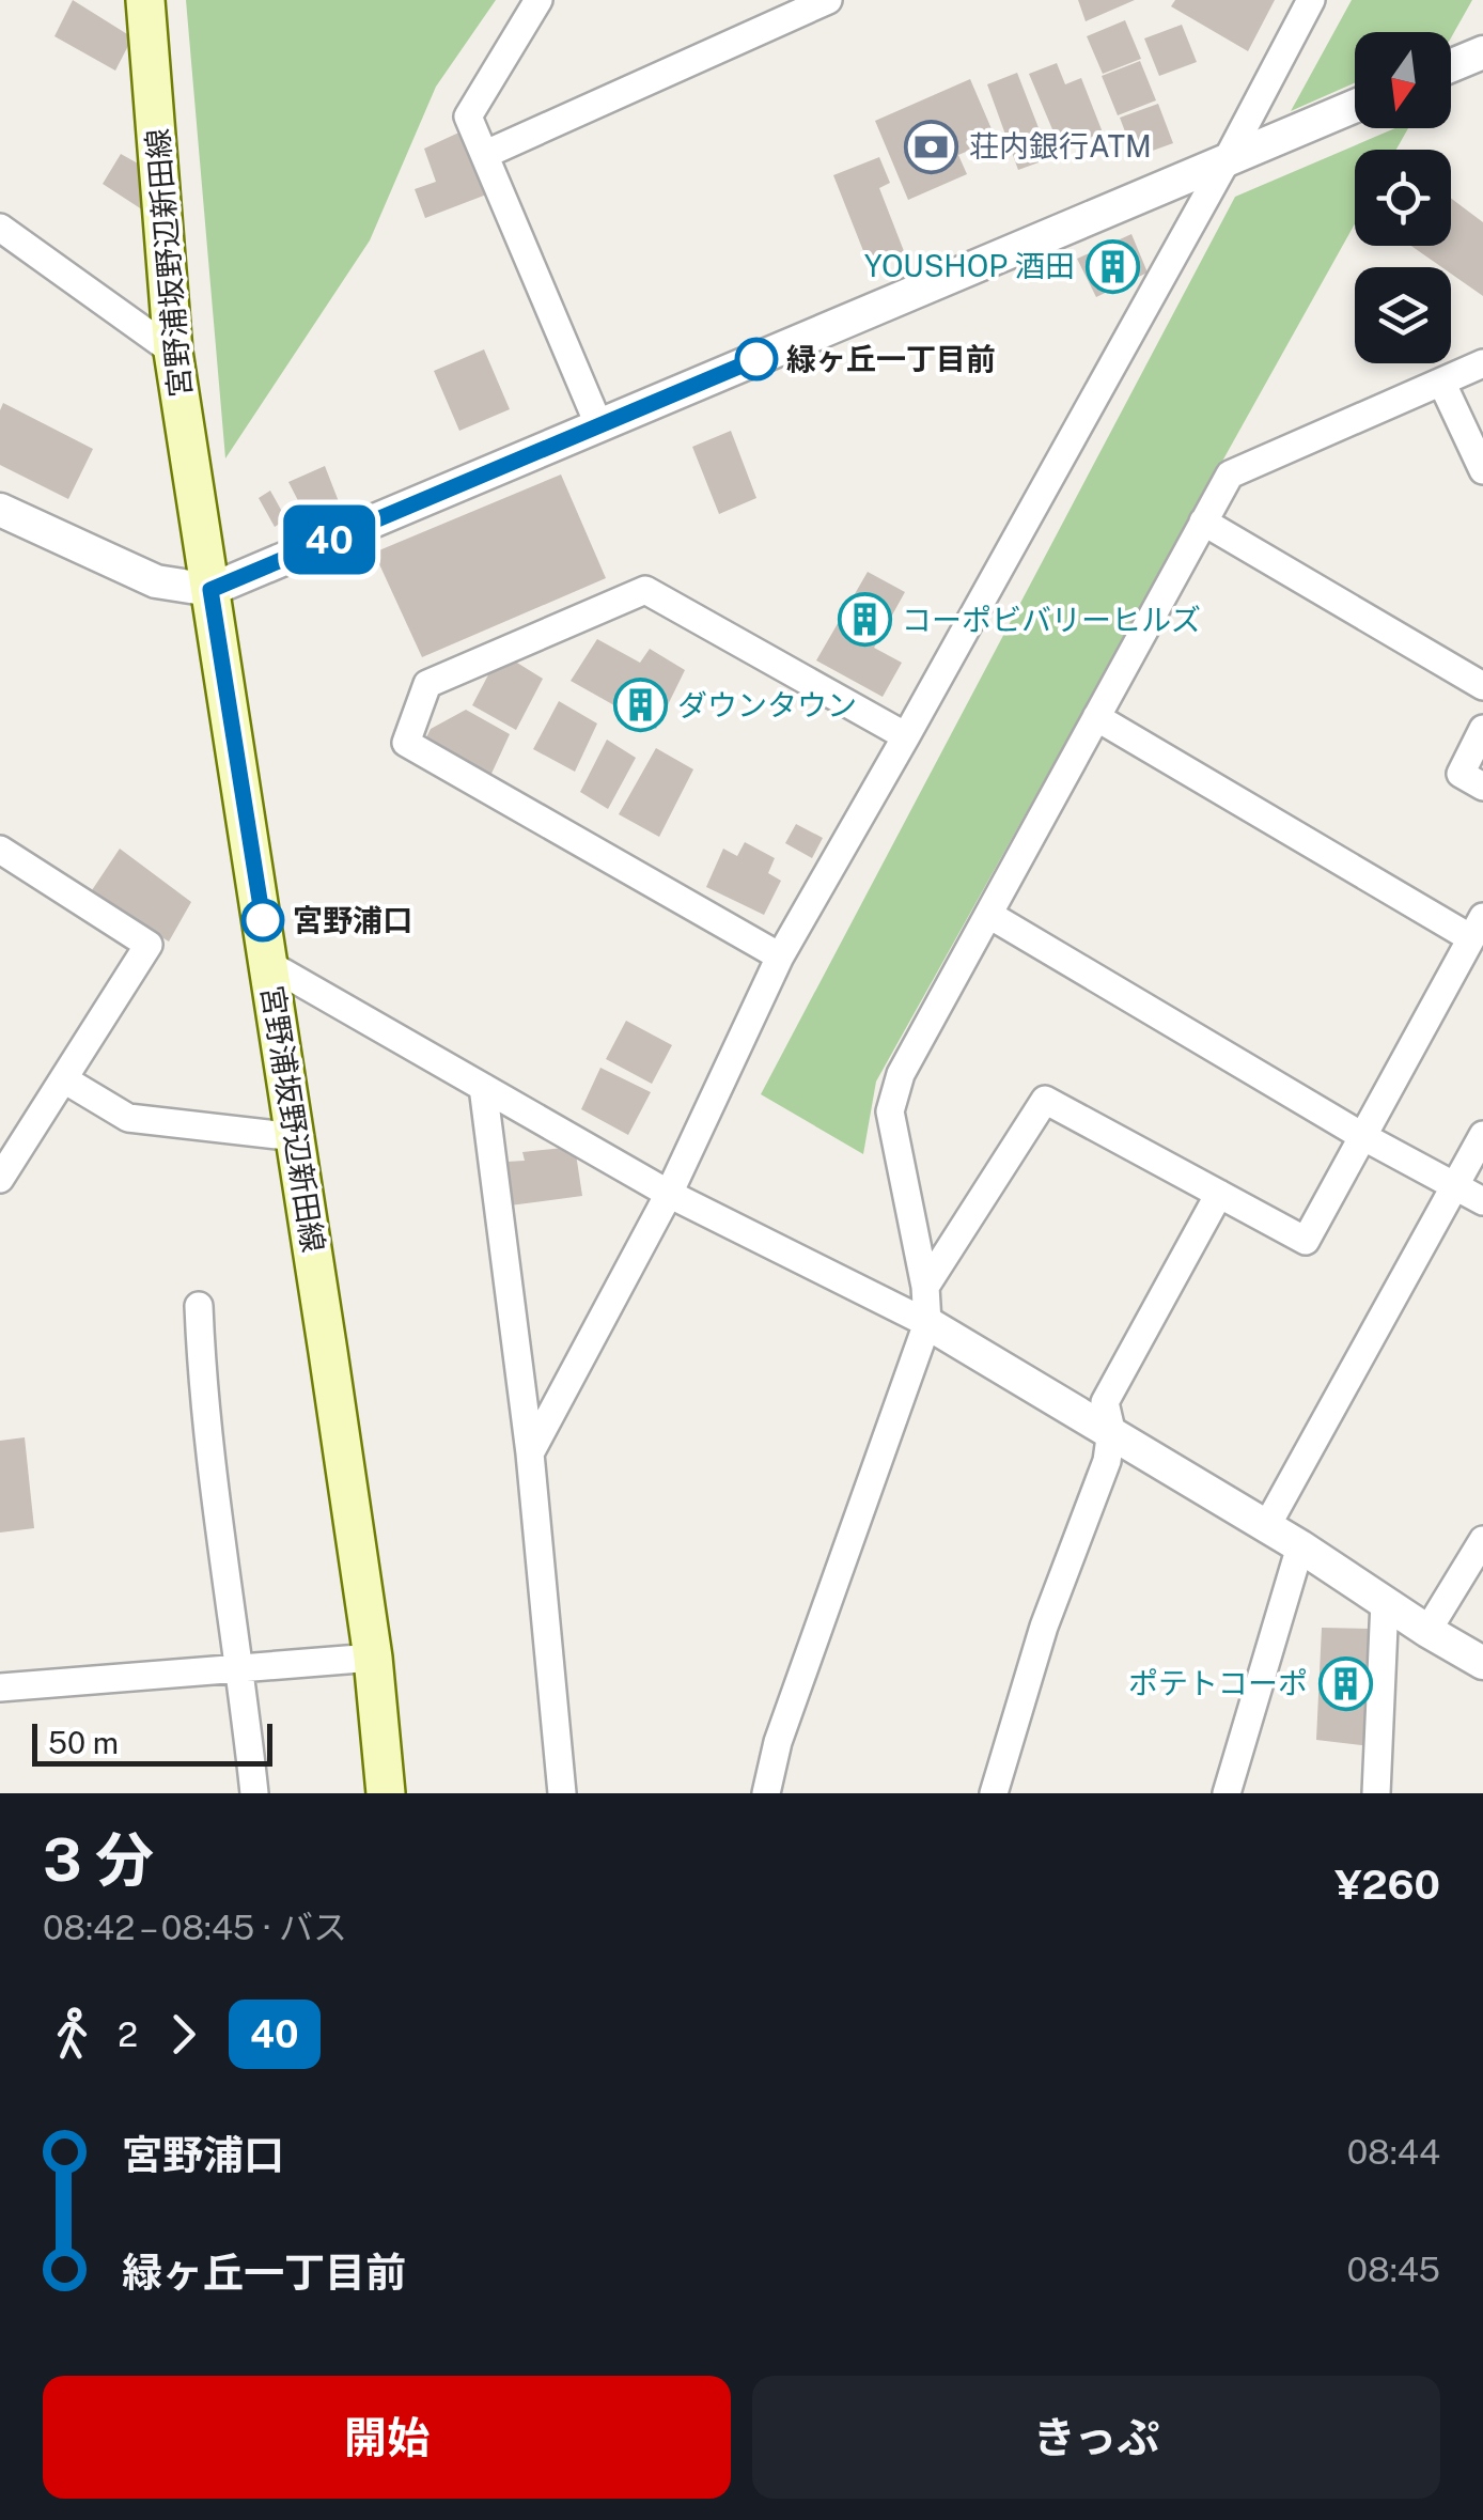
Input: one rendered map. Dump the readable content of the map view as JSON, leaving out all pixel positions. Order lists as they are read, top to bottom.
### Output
{
  "streets": {
    "main road": ["宮野浦坂野辺新田線"]
  },
  "places": {
    "bank": ["荘内銀行ATM"],
    "building": [
      "YOUSHOP 酒田",
      "コーポビバリーヒルズ",
      "ダウンタウン",
      "ポテトコーポ"
    ],
    "other": ["緑ヶ丘一丁目前", "宮野浦口"]
  },
  "lines": ["bus line 40"],
  "scale_bar": "50 m",
  "north": "bottom",
  "page": {
    "on_map": "40",
    "scale": "50 m",
    "heading": ["3 分", "08:42 – 08:45 · バス", "¥260"],
    "legs": ["2", "40"],
    "list": [
      {
        "name": "宮野浦口",
        "value": "08:44"
      },
      {
        "name": "緑ヶ丘一丁目前",
        "value": "08:45"
      }
    ],
    "buttons": ["開始", "きっぷ"]
  }
}
